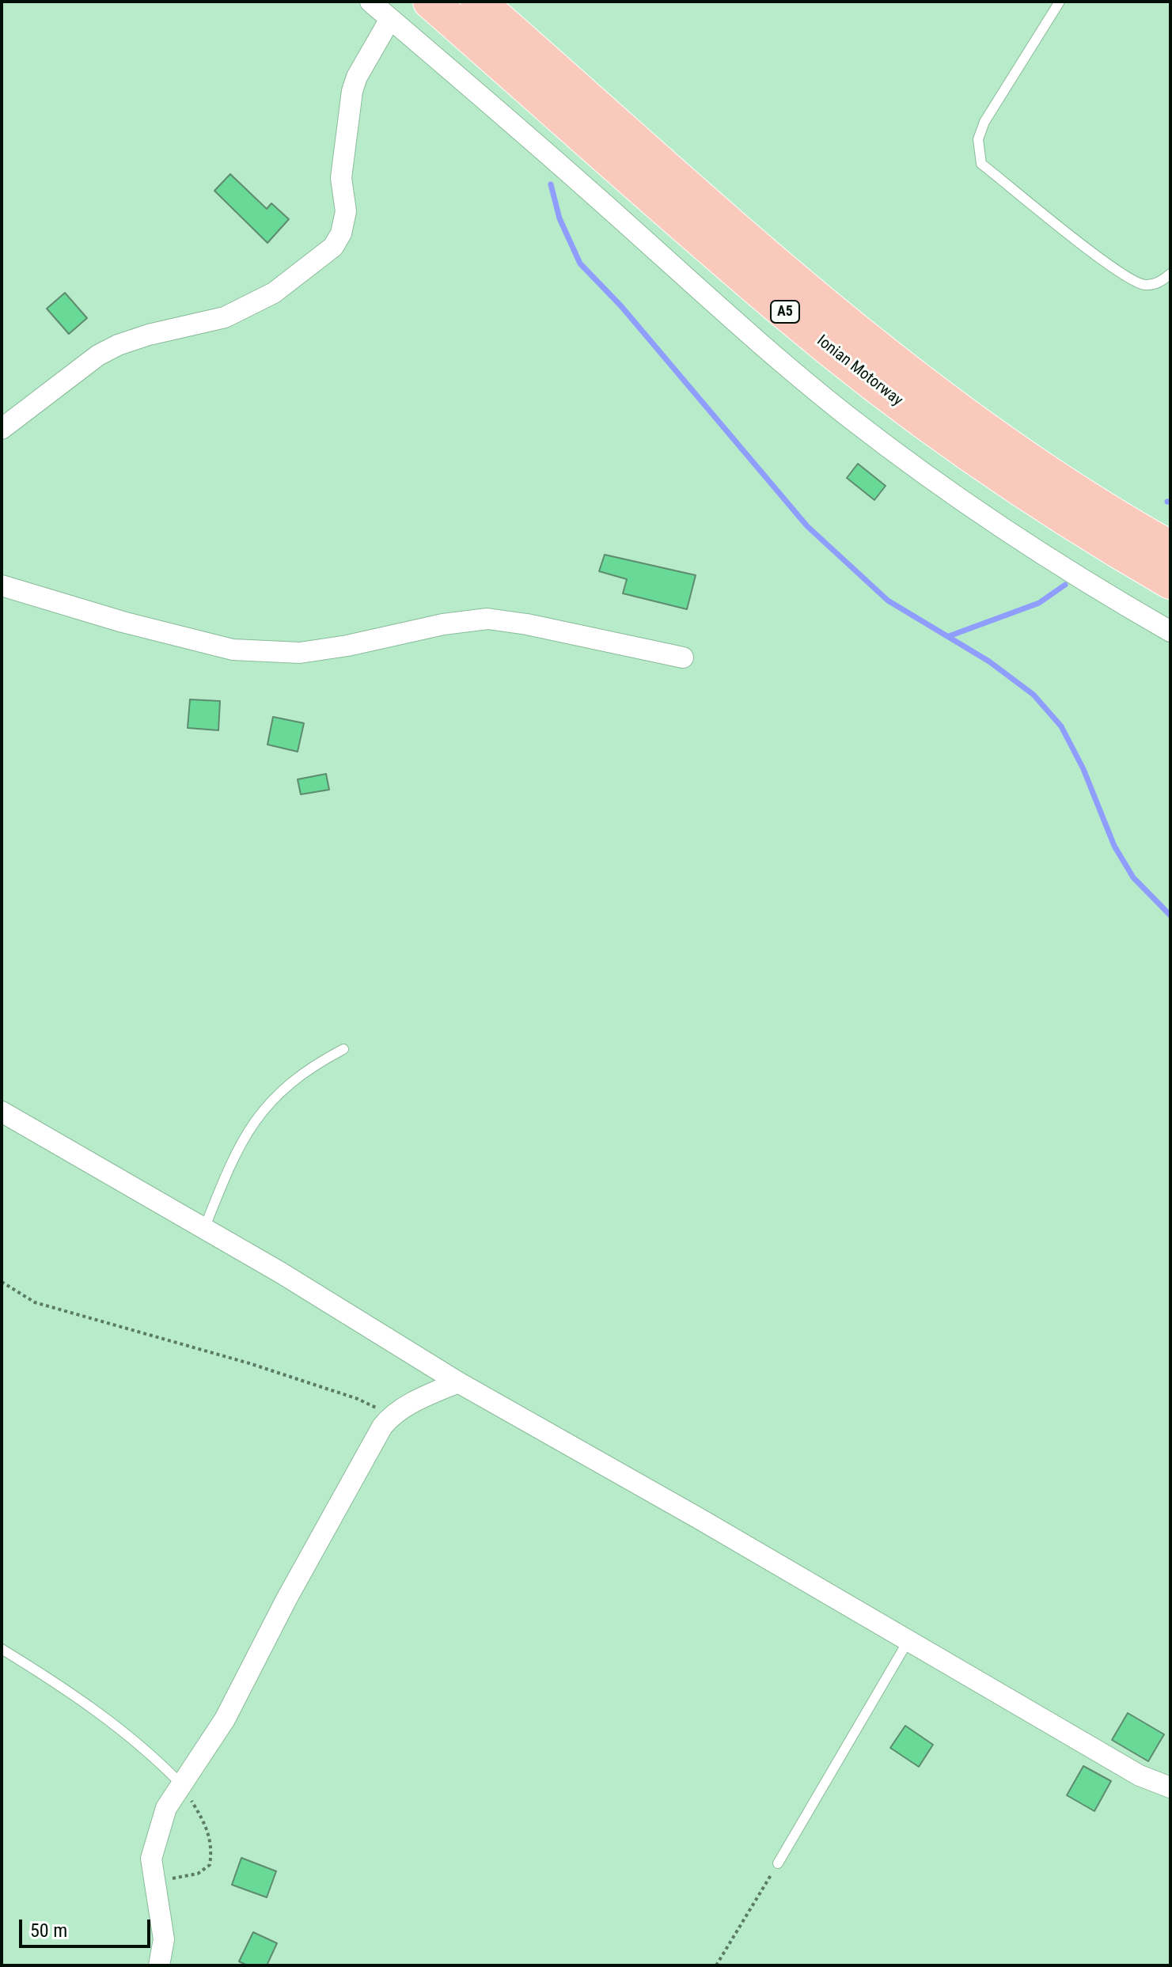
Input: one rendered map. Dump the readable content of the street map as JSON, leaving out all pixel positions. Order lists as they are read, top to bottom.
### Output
{
  "streets": {
    "highway": ["Α5", "Ionian Motorway"]
  },
  "scale_bar": "50 m"
}
